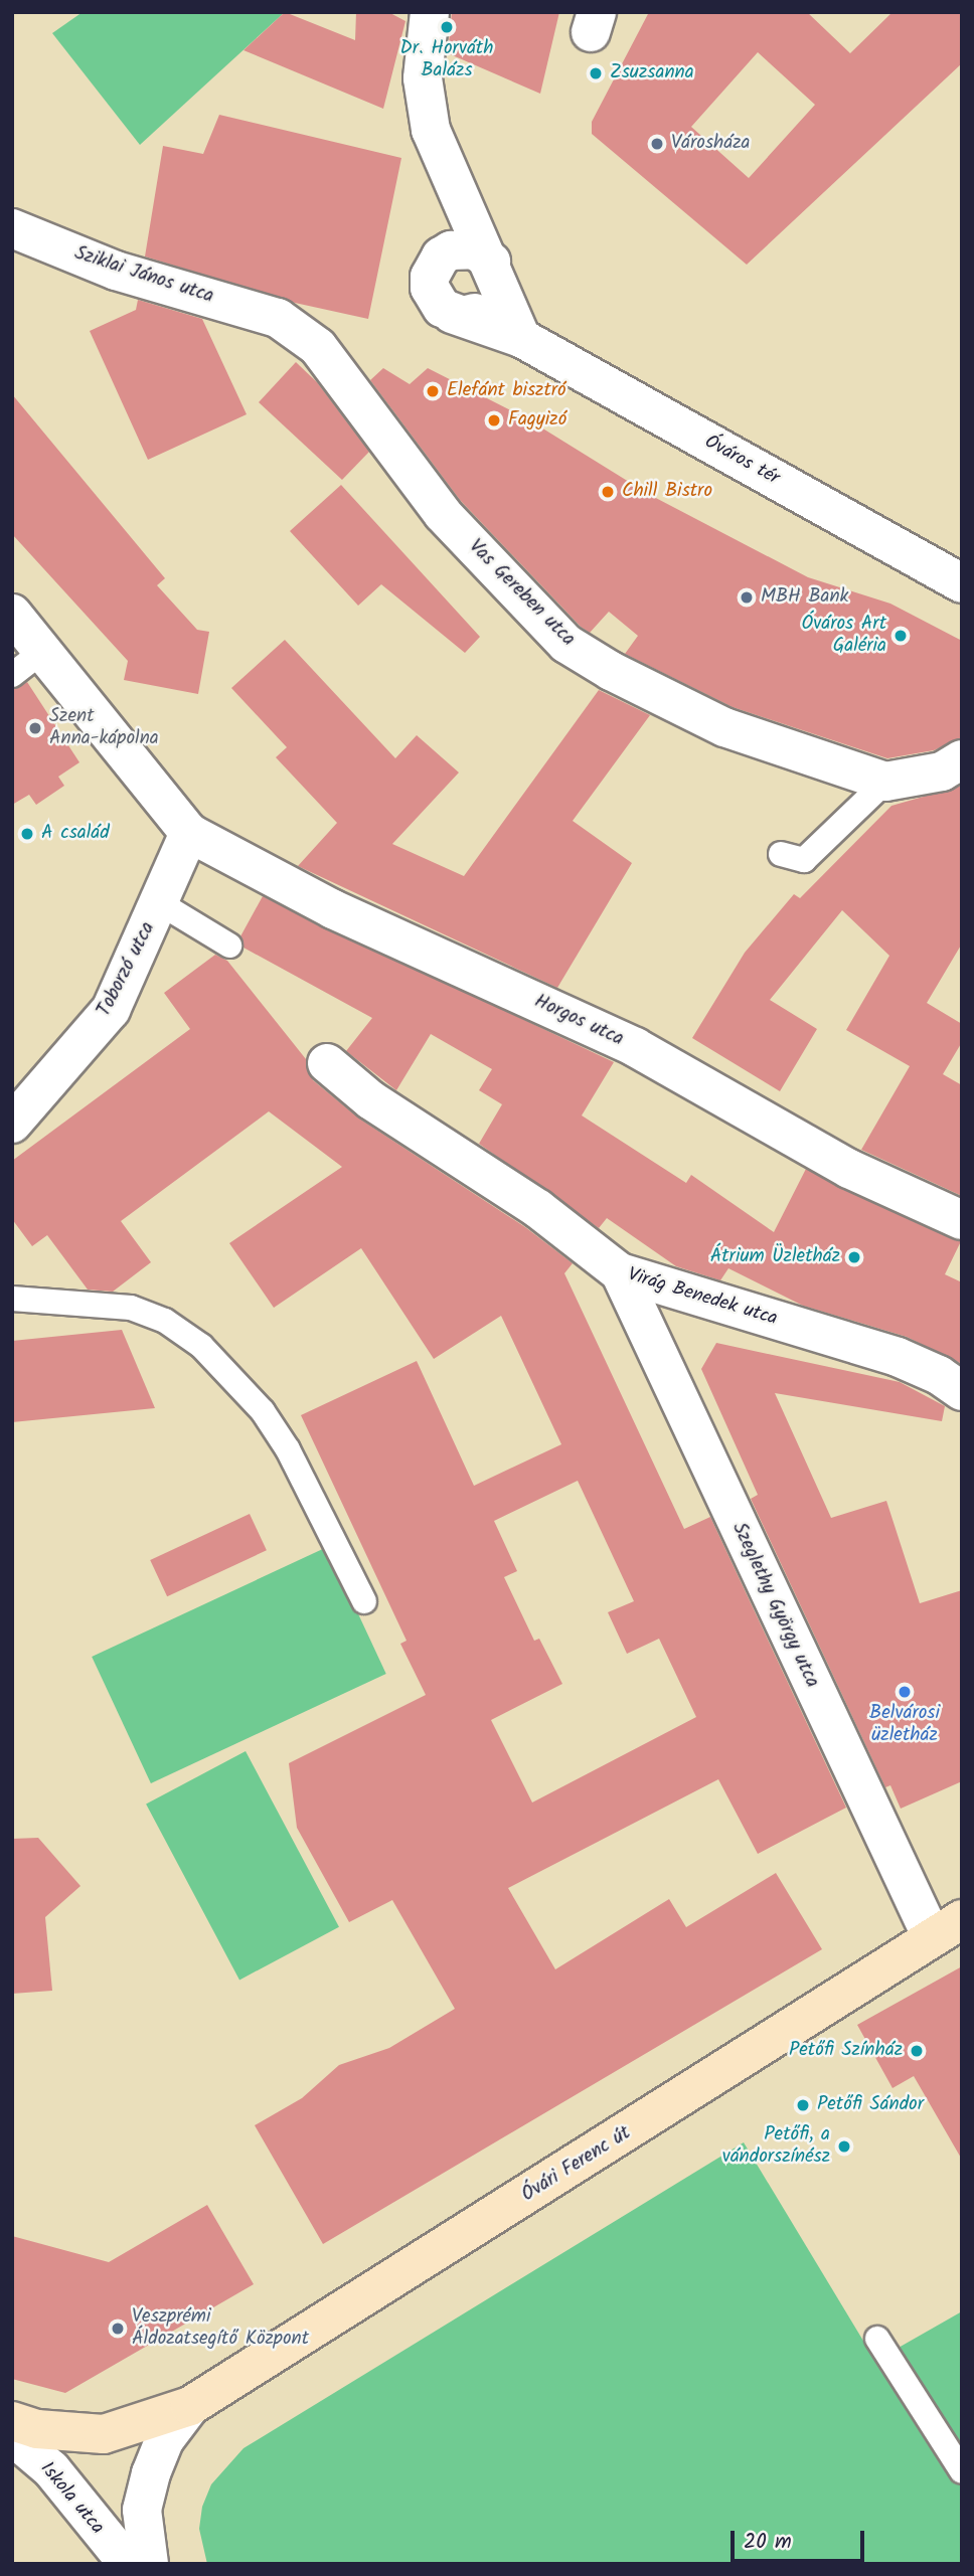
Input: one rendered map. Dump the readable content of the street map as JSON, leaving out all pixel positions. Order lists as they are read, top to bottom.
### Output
{
  "streets": {
    "main road": ["Óvári Ferenc út"],
    "street": [
      "Sziklai János utca",
      "Óváros tér",
      "Vas Gereben utca",
      "Toborzó utca",
      "Horgos utca",
      "Virág Benedek utca",
      "Szeglethy György utca",
      "Iskola utca"
    ]
  },
  "crossings": [
    ["Sziklai János utca", "Vas Gereben utca"],
    ["Toborzó utca", "Horgos utca"],
    ["Virág Benedek utca", "Szeglethy György utca"],
    ["Szeglethy György utca", "Óvári Ferenc út"]
  ],
  "places": [
    "Dr. Horváth Balázs",
    "Zsuzsanna",
    "Városháza",
    "Elefánt bisztró",
    "Fagyizó",
    "Chill Bistro",
    "MBH Bank",
    "Óváros Art Galéria",
    "Szent Anna-kápolna",
    "A család",
    "Átrium Üzletház",
    "Belvárosi üzletház",
    "Petőfi Színház",
    "Petőfi Sándor",
    "Petőfi, a vándorszínész",
    "Veszprémi Áldozatsegítő Központ"
  ],
  "scale_bar": "20 m"
}
